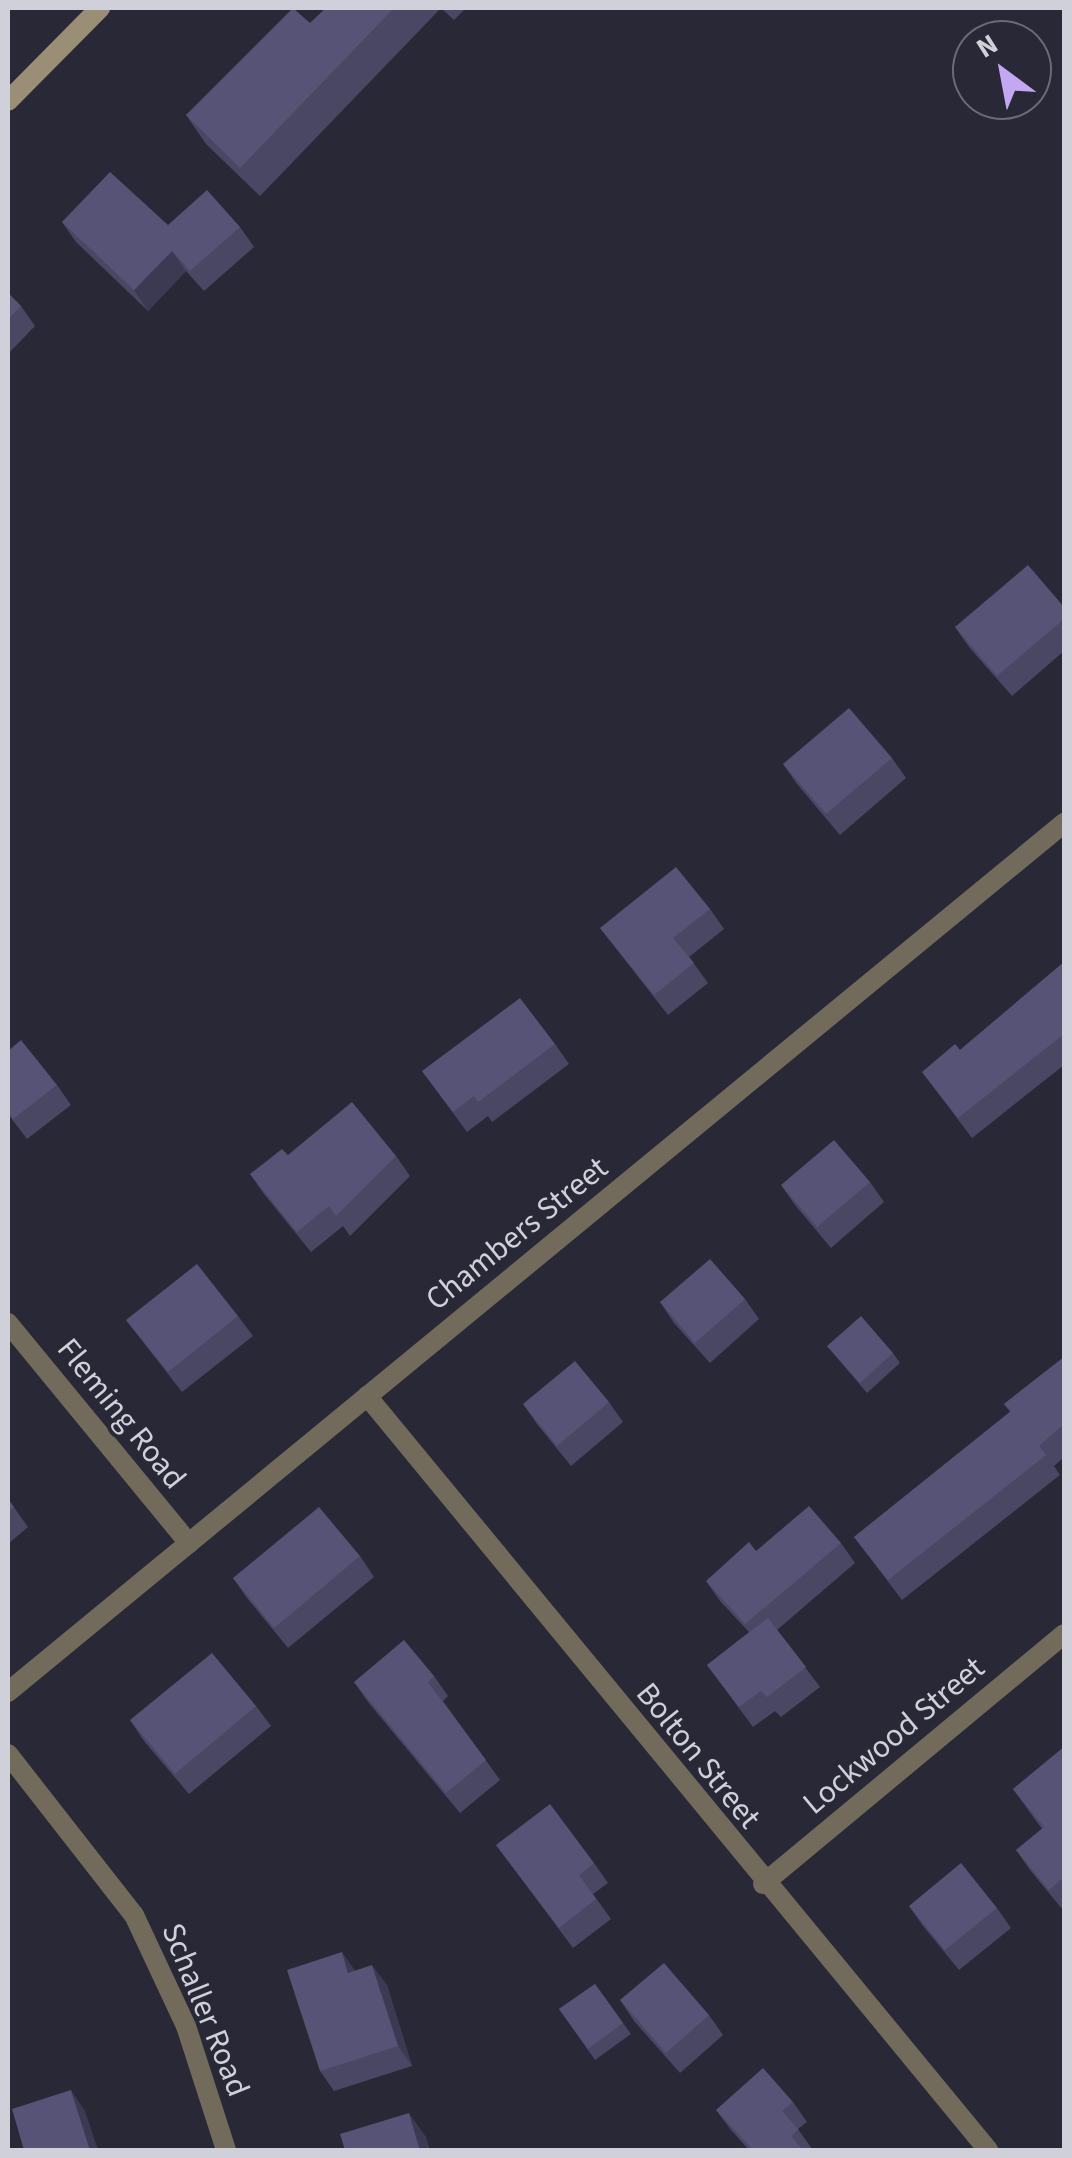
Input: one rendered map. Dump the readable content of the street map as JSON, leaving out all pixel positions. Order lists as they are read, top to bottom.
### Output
{
  "streets": {
    "street": [
      "Chambers Street",
      "Fleming Road",
      "Lockwood Street",
      "Bolton Street",
      "Schaller Road"
    ]
  },
  "crossings": [
    ["Chambers Street", "Fleming Road"],
    ["Chambers Street", "Bolton Street"],
    ["Lockwood Street", "Bolton Street"]
  ],
  "north": "top left"
}
